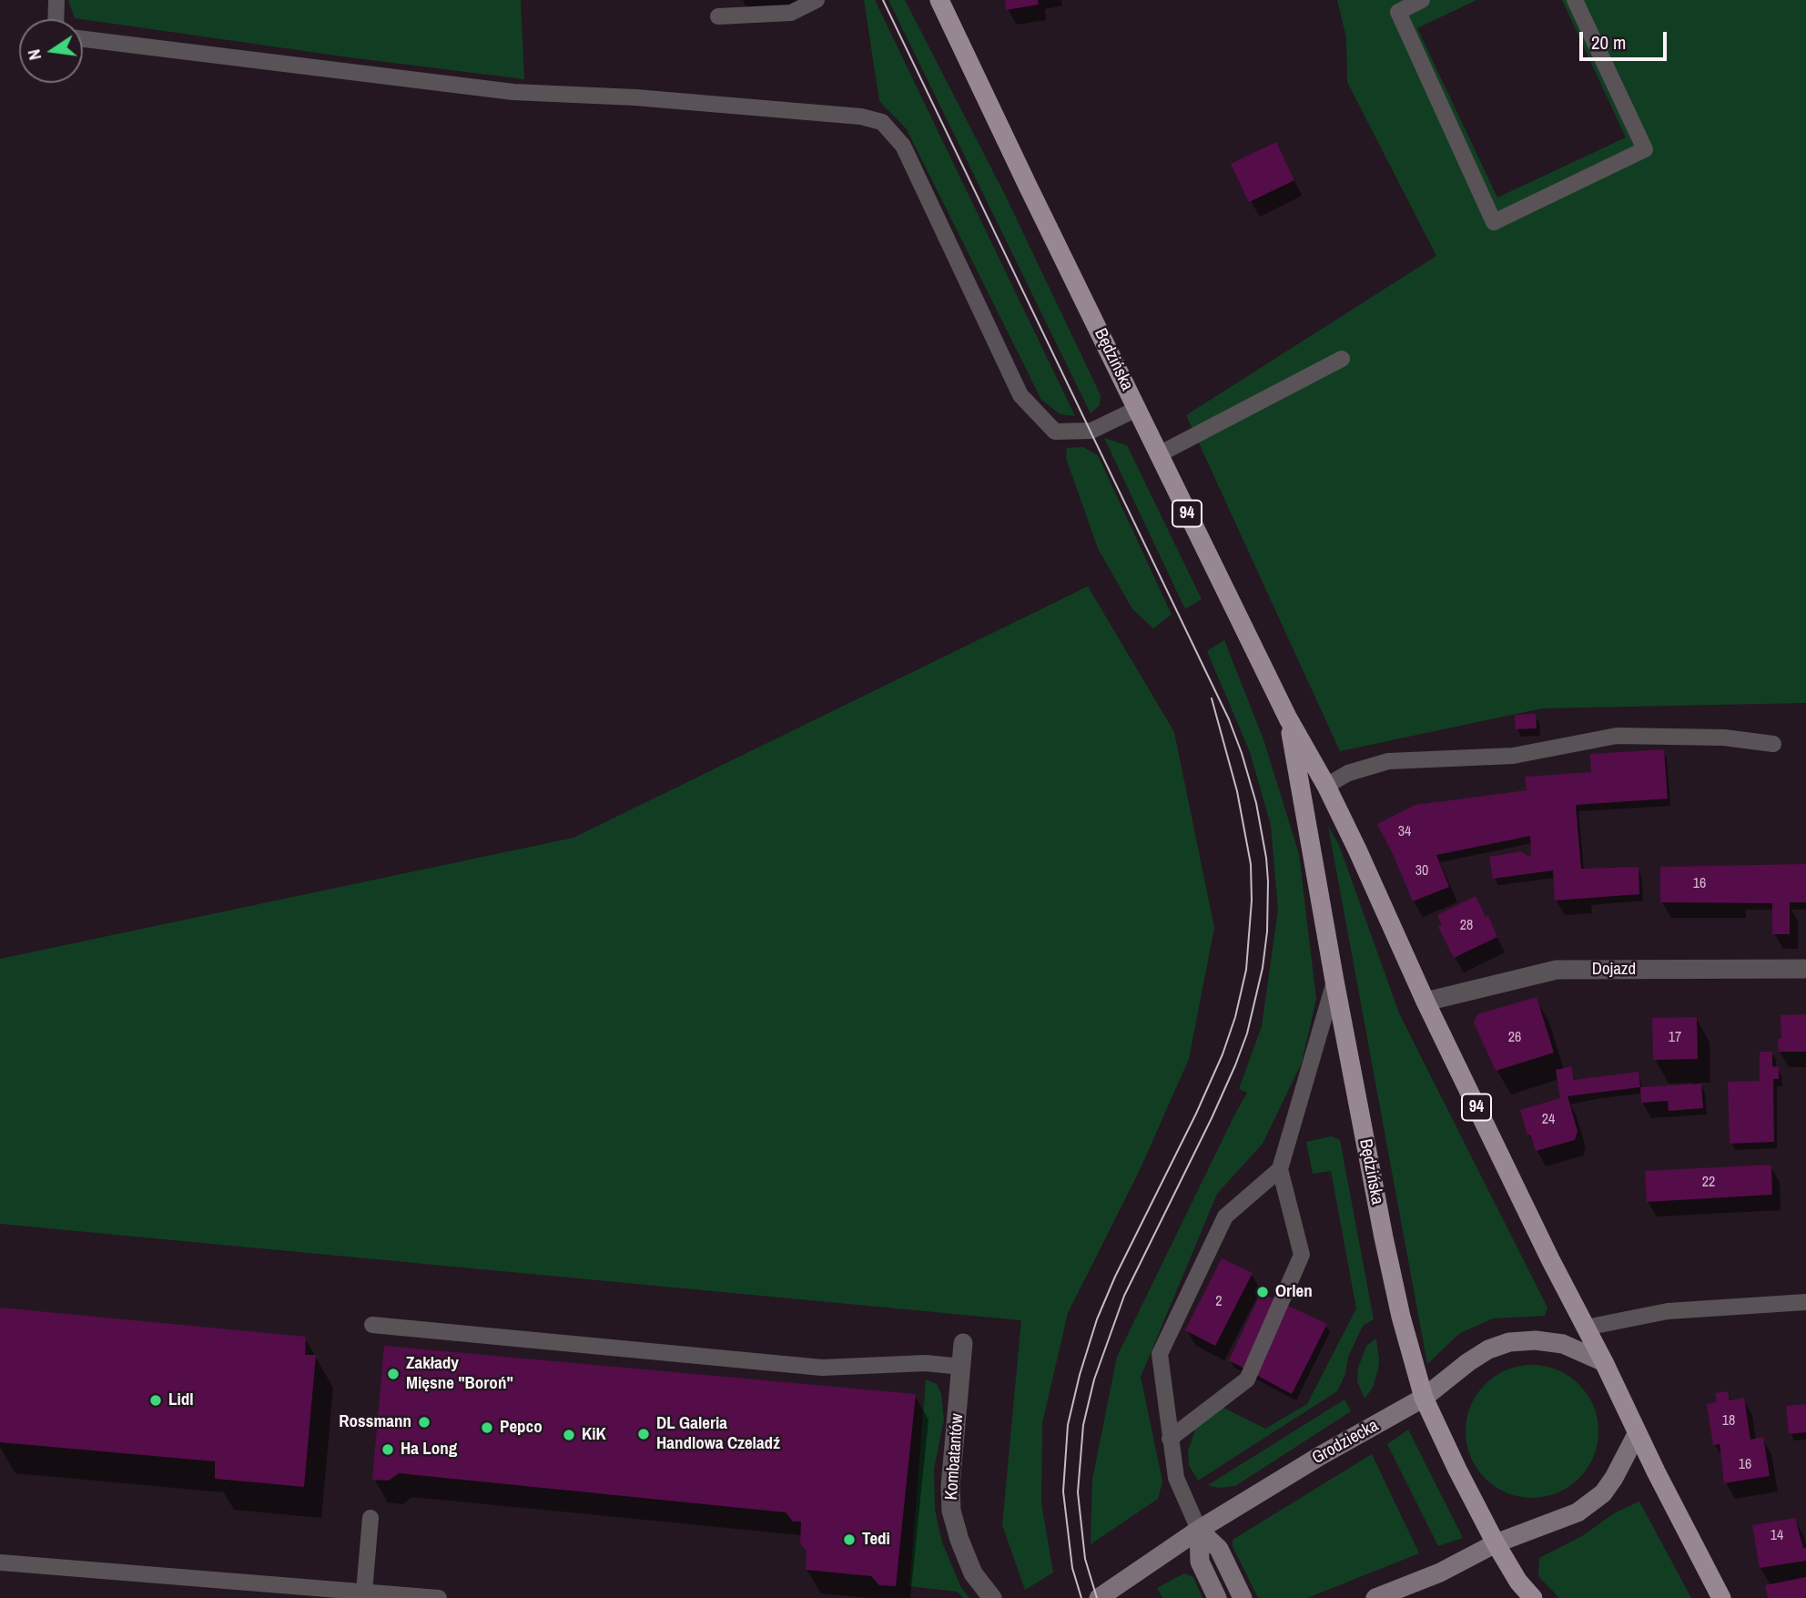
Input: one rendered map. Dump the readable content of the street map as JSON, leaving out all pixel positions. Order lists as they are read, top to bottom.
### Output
{
  "streets": {
    "main road": ["Będzińska", "94"],
    "street": ["Dojazd", "Grodziecka", "Kombatantów"]
  },
  "crossings": [
    ["Będzińska", "94"],
    ["Będzińska", "Dojazd"],
    ["Będzińska", "Grodziecka"],
    ["94", "Grodziecka"]
  ],
  "places": [
    "Orlen",
    "Zakłady Mięsne \"Boroń\"",
    "Lidl",
    "Rossmann",
    "Pepco",
    "DL Galeria Handlowa Czeladź",
    "KiK",
    "Ha Long",
    "Tedi"
  ],
  "house_numbers": [
    "34",
    "30",
    "16",
    "28",
    "26",
    "17",
    "24",
    "22",
    "2",
    "18",
    "16",
    "14"
  ],
  "scale_bar": "20 m",
  "north": "left"
}
